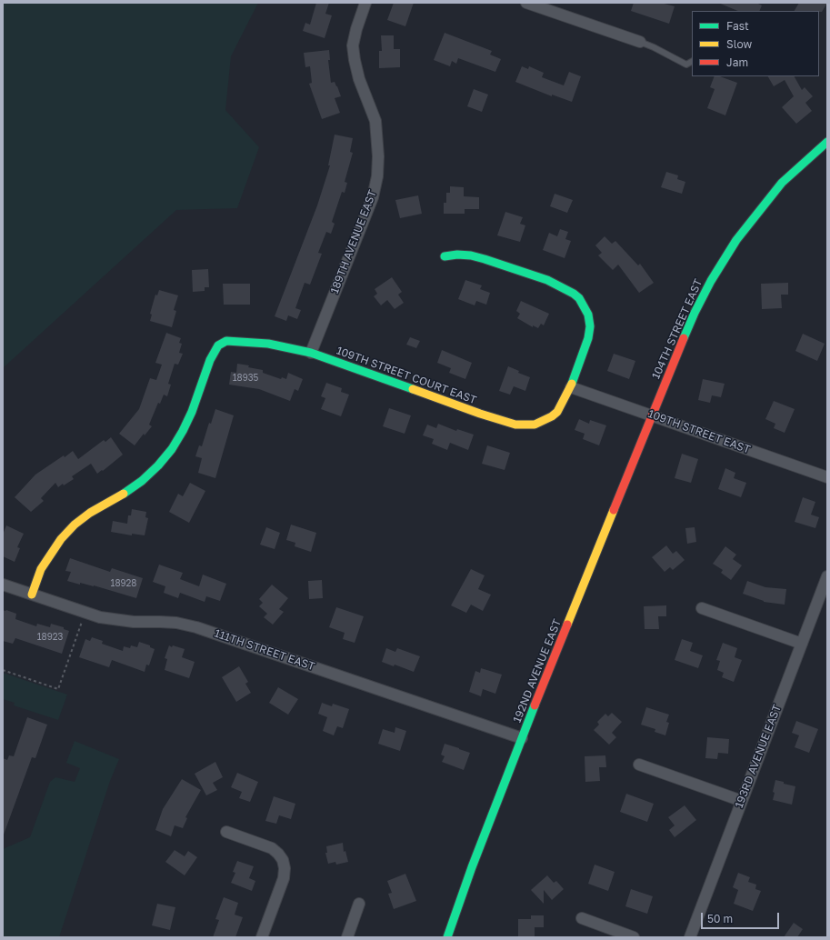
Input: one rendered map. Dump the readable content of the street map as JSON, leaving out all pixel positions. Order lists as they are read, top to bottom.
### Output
{
  "streets": {
    "street": [
      "189TH AVENUE EAST",
      "104TH STREET EAST",
      "109TH STREET COURT EAST",
      "109TH STREET EAST",
      "111TH STREET EAST",
      "192ND AVENUE EAST",
      "193RD AVENUE EAST"
    ]
  },
  "crossings": [
    ["189TH AVENUE EAST", "109TH STREET COURT EAST"],
    ["104TH STREET EAST", "109TH STREET EAST"],
    ["104TH STREET EAST", "192ND AVENUE EAST"],
    ["109TH STREET COURT EAST", "109TH STREET EAST"],
    ["109TH STREET COURT EAST", "111TH STREET EAST"],
    ["109TH STREET EAST", "192ND AVENUE EAST"],
    ["111TH STREET EAST", "192ND AVENUE EAST"]
  ],
  "house_numbers": ["18935", "18928", "18923"],
  "legend": ["Fast", "Slow", "Jam"],
  "scale_bar": "50 m"
}
